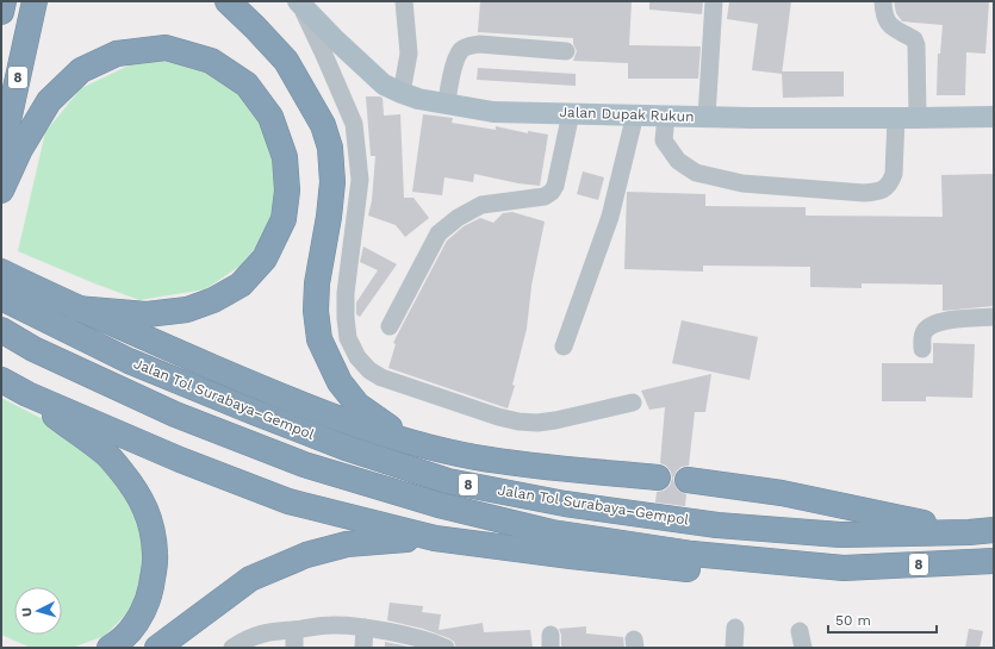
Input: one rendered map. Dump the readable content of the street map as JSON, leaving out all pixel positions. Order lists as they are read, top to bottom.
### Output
{
  "streets": {
    "highway": ["8", "Jalan Tol Surabaya–Gempol"],
    "main road": ["Jalan Dupak Rukun"]
  },
  "scale_bar": "50 m",
  "north": "left"
}
